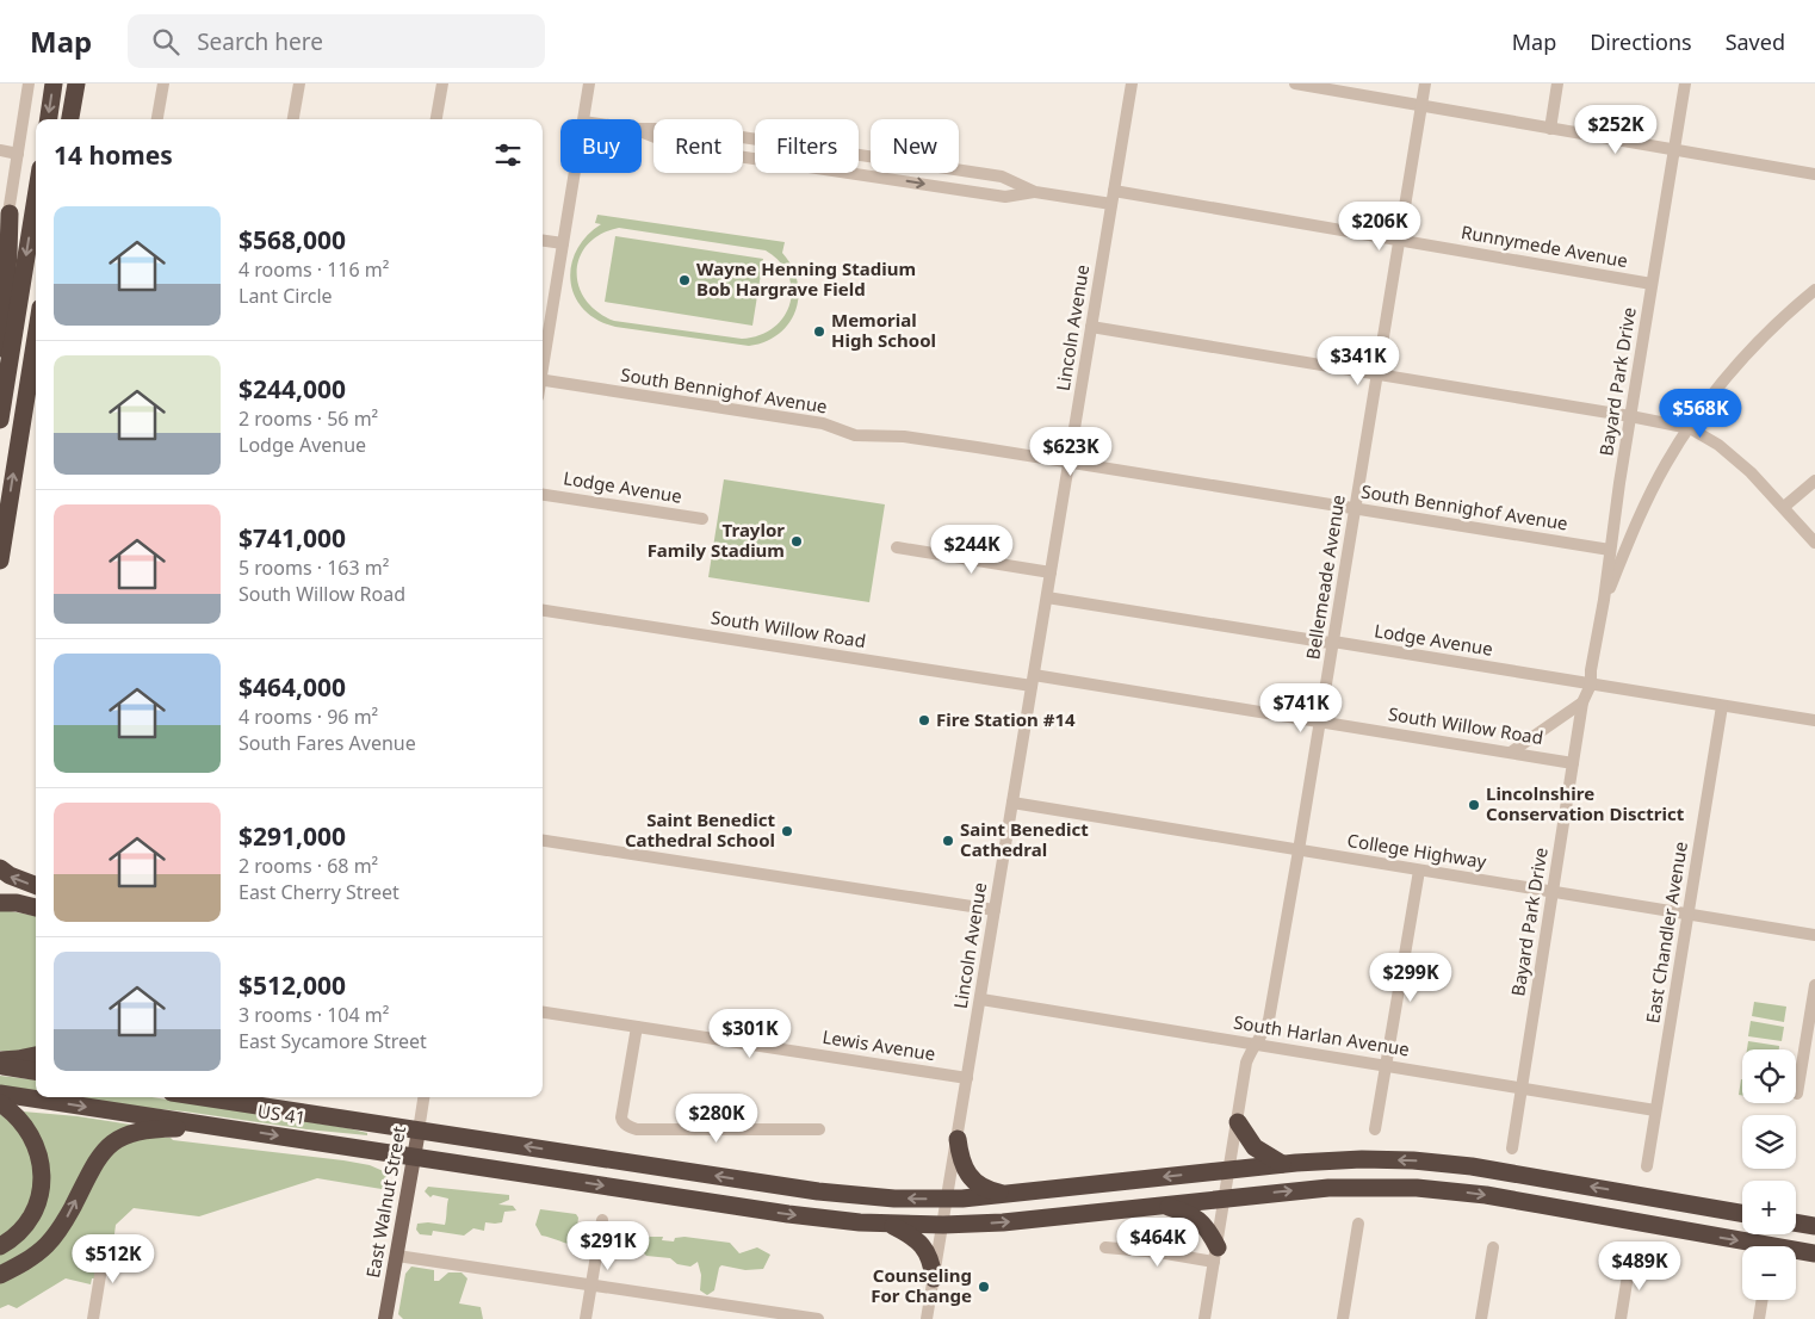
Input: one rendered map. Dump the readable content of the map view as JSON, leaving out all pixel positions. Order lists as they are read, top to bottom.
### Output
{
  "streets": {
    "highway": ["US 41"],
    "main road": ["East Walnut Street"],
    "street": [
      "Runnymede Avenue",
      "Lincoln Avenue",
      "Bayard Park Drive",
      "South Bennighof Avenue",
      "Lodge Avenue",
      "Bellemeade Avenue",
      "South Willow Road",
      "College Highway",
      "East Chandler Avenue",
      "South Harlan Avenue",
      "Lewis Avenue"
    ]
  },
  "crossings": [
    ["Runnymede Avenue", "Lincoln Avenue"],
    ["Runnymede Avenue", "Bayard Park Drive"],
    ["Runnymede Avenue", "Bellemeade Avenue"],
    ["Lincoln Avenue", "South Bennighof Avenue"],
    ["Lincoln Avenue", "Lodge Avenue"],
    ["Lincoln Avenue", "South Willow Road"],
    ["Lincoln Avenue", "College Highway"],
    ["Lincoln Avenue", "South Harlan Avenue"],
    ["Lincoln Avenue", "Lewis Avenue"],
    ["Lincoln Avenue", "US 41"],
    ["Bayard Park Drive", "South Bennighof Avenue"],
    ["Bayard Park Drive", "Lodge Avenue"],
    ["Bayard Park Drive", "South Willow Road"],
    ["Bayard Park Drive", "College Highway"],
    ["Bayard Park Drive", "South Harlan Avenue"],
    ["South Bennighof Avenue", "Bellemeade Avenue"],
    ["Lodge Avenue", "Bellemeade Avenue"],
    ["Lodge Avenue", "East Chandler Avenue"],
    ["Bellemeade Avenue", "South Willow Road"],
    ["Bellemeade Avenue", "College Highway"],
    ["Bellemeade Avenue", "South Harlan Avenue"],
    ["Bellemeade Avenue", "US 41"],
    ["College Highway", "East Chandler Avenue"],
    ["East Chandler Avenue", "South Harlan Avenue"],
    ["US 41", "East Walnut Street"]
  ],
  "places": [
    "Wayne Henning Stadium Bob Hargrave Field",
    "Memorial High School",
    "Traylor Family Stadium",
    "Fire Station #14",
    "Lincolnshire Conservation Disctrict",
    "Saint Benedict Cathedral School",
    "Saint Benedict Cathedral",
    "Counseling For Change"
  ],
  "page": {
    "header": "Map",
    "search": "Search here",
    "nav": ["Map", "Directions", "Saved"],
    "price": [
      "$252K",
      "$206K",
      "$341K",
      "$568K",
      "$623K",
      "$244K",
      "$741K",
      "$299K",
      "$301K",
      "$280K",
      "$464K",
      "$291K",
      "$512K",
      "$489K"
    ],
    "chip": [
      "Buy",
      "Rent",
      "Filters",
      "New"
    ],
    "heading": "14 homes",
    "list": [
      {
        "name": "$568,000",
        "note": "4 rooms · 116 m² · Lant Circle"
      },
      {
        "name": "$244,000",
        "note": "2 rooms · 56 m² · Lodge Avenue"
      },
      {
        "name": "$741,000",
        "note": "5 rooms · 163 m² · South Willow Road"
      },
      {
        "name": "$464,000",
        "note": "4 rooms · 96 m² · South Fares Avenue"
      },
      {
        "name": "$291,000",
        "note": "2 rooms · 68 m² · East Cherry Street"
      },
      {
        "name": "$512,000",
        "note": "3 rooms · 104 m² · East Sycamore Street"
      }
    ],
    "map_buttons": ["+", "−"]
  }
}
